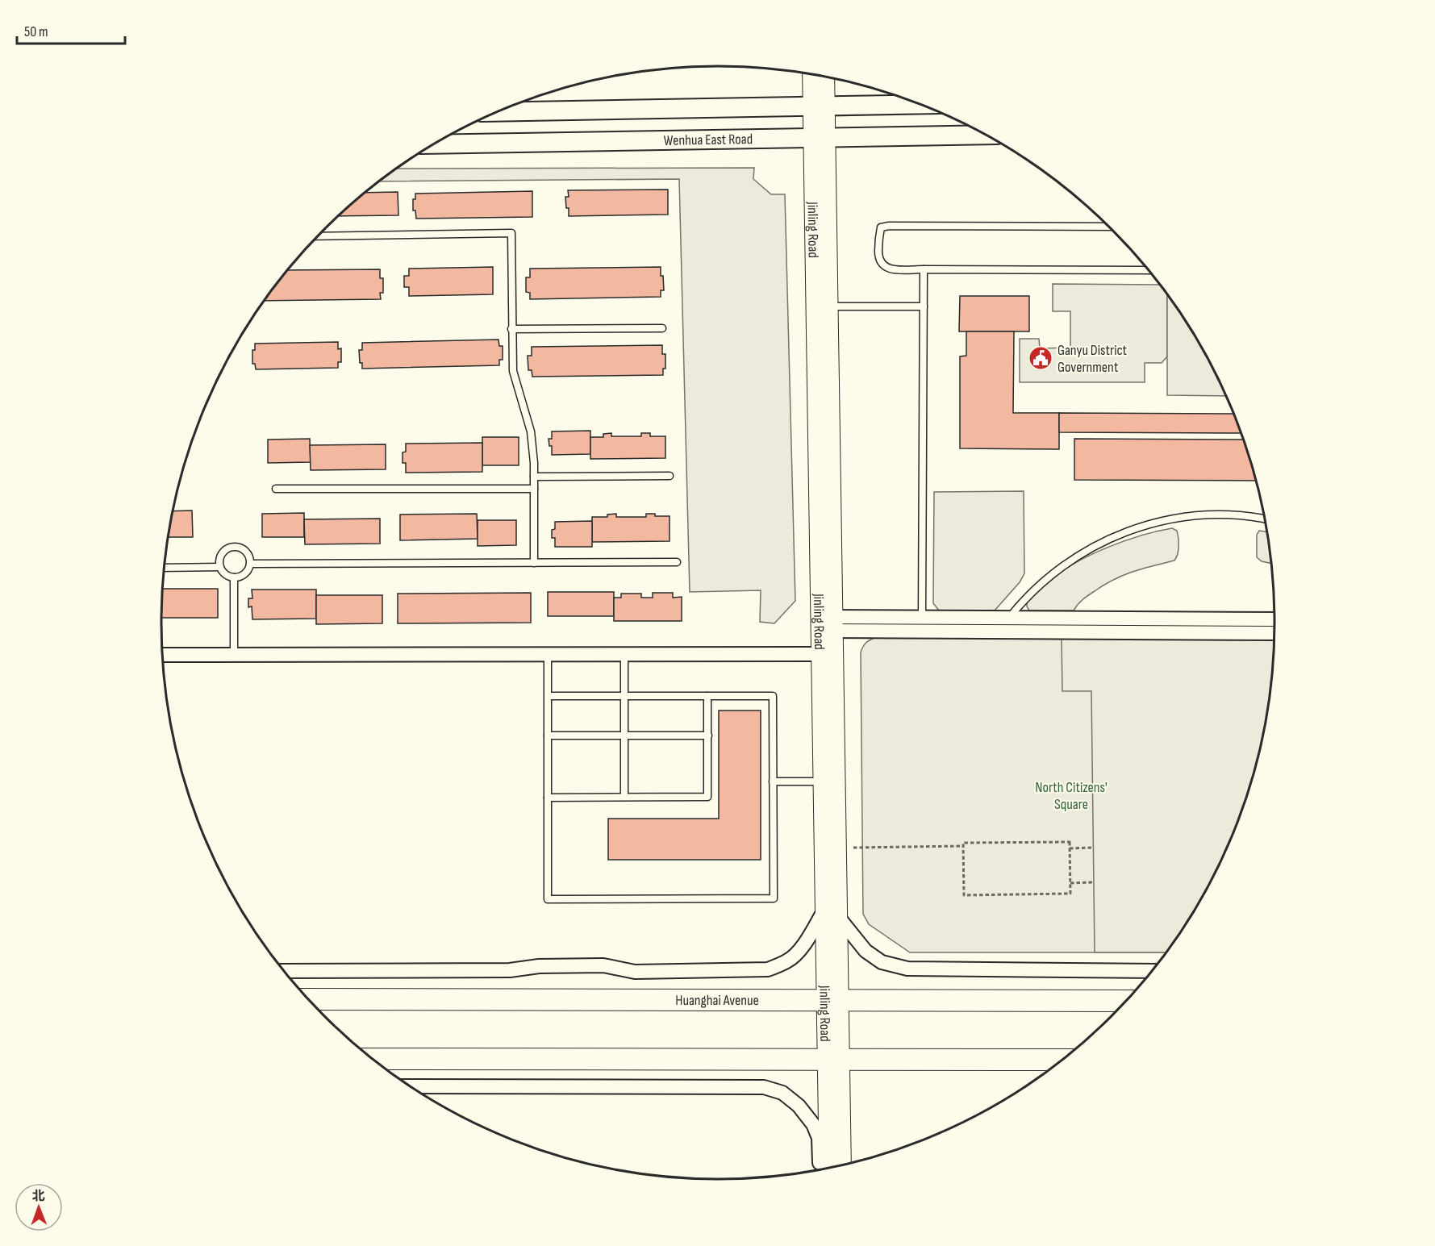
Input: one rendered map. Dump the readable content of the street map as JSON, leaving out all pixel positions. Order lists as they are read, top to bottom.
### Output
{
  "streets": {
    "main road": ["Wenhua East Road", "Huanghai Avenue"],
    "street": ["Jinling Road"]
  },
  "crossings": [
    ["Wenhua East Road", "Jinling Road"],
    ["Jinling Road", "Huanghai Avenue"]
  ],
  "parks": ["North Citizens' Square"],
  "places": {
    "public building": ["Ganyu District Government"]
  },
  "scale_bar": "50 m",
  "north": "top"
}
